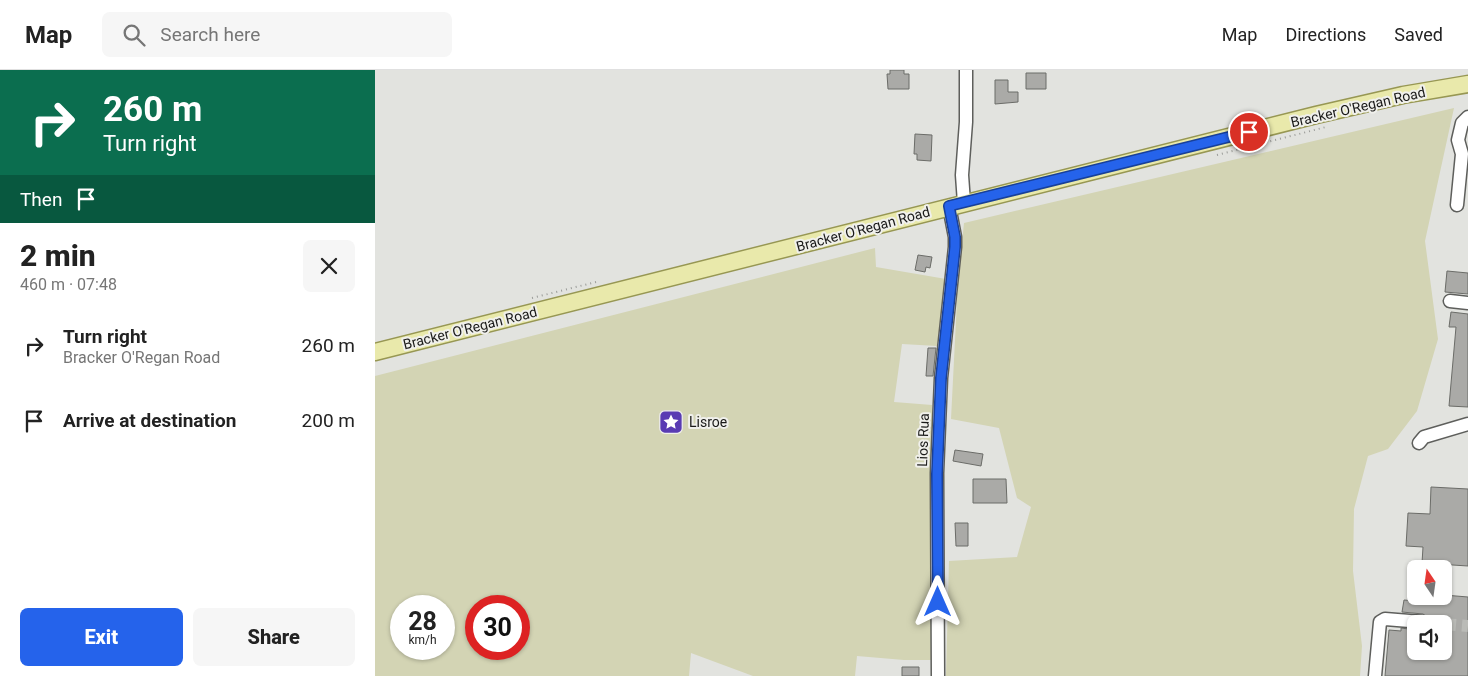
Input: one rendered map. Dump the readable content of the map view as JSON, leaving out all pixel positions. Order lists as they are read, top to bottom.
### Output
{
  "streets": {
    "main road": ["Bracker O'Regan Road"],
    "street": ["Lios Rua"]
  },
  "crossings": [
    ["Bracker O'Regan Road", "Lios Rua"]
  ],
  "places": {
    "place": ["Lisroe"]
  },
  "north": "top",
  "page": {
    "header": "Map",
    "search": "Search here",
    "nav": ["Map", "Directions", "Saved"],
    "turn": ["260 m", "Turn right"],
    "then": "Then",
    "heading": ["2 min", "460 m · 07:48"],
    "list": [
      {
        "name": "Turn right",
        "note": "Bracker O'Regan Road",
        "value": "260 m"
      },
      {
        "name": "Arrive at destination",
        "value": "200 m"
      }
    ],
    "speed": "28 km/h",
    "limit": "30",
    "buttons": ["Exit", "Share"]
  }
}
